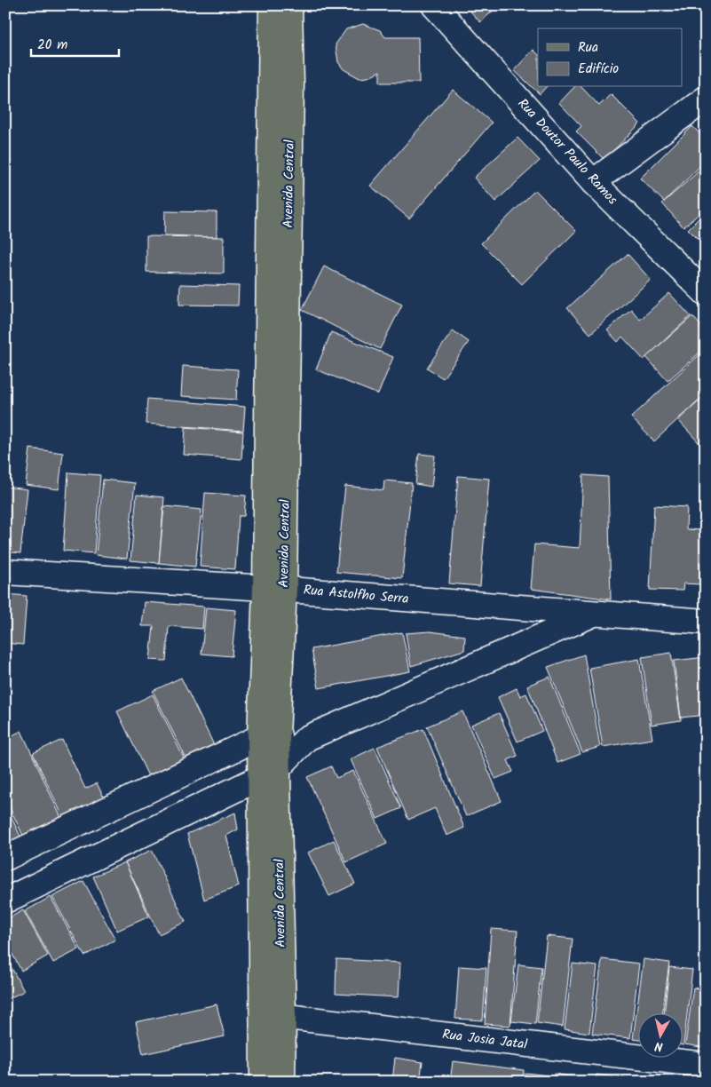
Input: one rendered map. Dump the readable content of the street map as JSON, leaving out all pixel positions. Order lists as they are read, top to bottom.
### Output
{
  "streets": {
    "main road": ["Avenida Central"],
    "street": ["Rua Doutor Paulo Ramos", "Rua Astolfho Serra", "Rua Josia Jatal"]
  },
  "crossings": [
    ["Avenida Central", "Rua Astolfho Serra"],
    ["Avenida Central", "Rua Josia Jatal"]
  ],
  "legend": ["Rua", "Edifício"],
  "scale_bar": "20 m",
  "north": "bottom"
}
